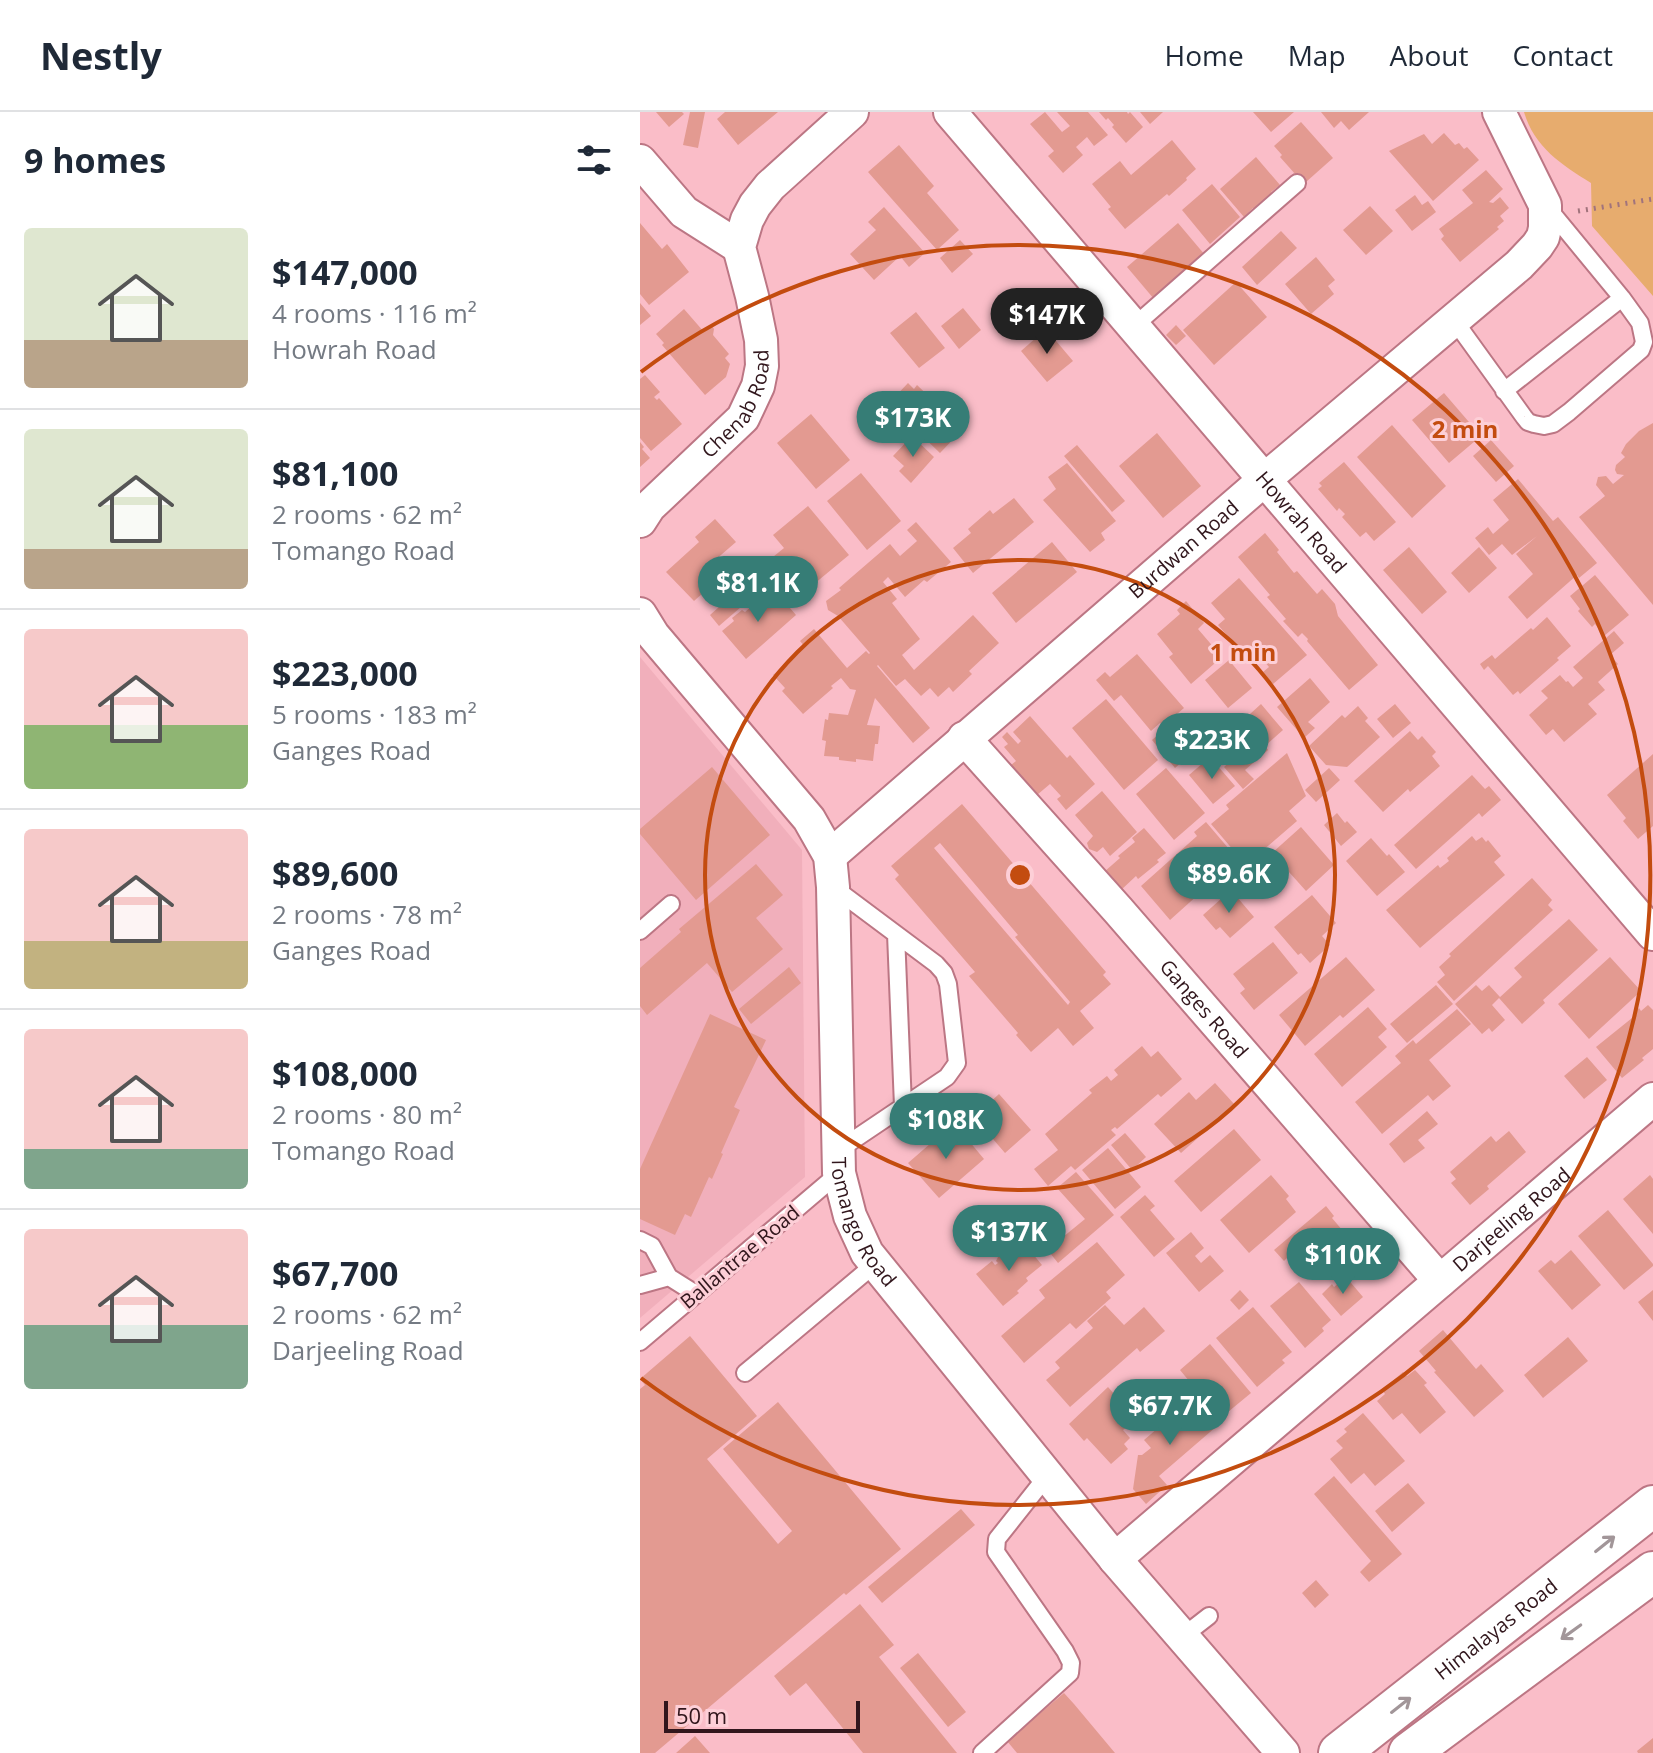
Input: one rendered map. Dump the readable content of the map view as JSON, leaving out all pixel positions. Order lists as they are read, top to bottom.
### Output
{
  "streets": {
    "street": [
      "Chenab Road",
      "Howrah Road",
      "Burdwan Road",
      "Ganges Road",
      "Tomango Road",
      "Darjeeling Road",
      "Himalayas Road"
    ],
    "lane": ["Ballantrae Road"]
  },
  "crossings": [
    ["Howrah Road", "Burdwan Road"],
    ["Burdwan Road", "Ganges Road"],
    ["Burdwan Road", "Tomango Road"],
    ["Ganges Road", "Darjeeling Road"],
    ["Tomango Road", "Darjeeling Road"],
    ["Tomango Road", "Ballantrae Road"]
  ],
  "scale_bar": "50 m",
  "page": {
    "header": "Nestly",
    "nav": [
      "Home",
      "Map",
      "About",
      "Contact"
    ],
    "heading": "9 homes",
    "list": [
      {
        "name": "$147,000",
        "note": "4 rooms · 116 m² · Howrah Road"
      },
      {
        "name": "$81,100",
        "note": "2 rooms · 62 m² · Tomango Road"
      },
      {
        "name": "$223,000",
        "note": "5 rooms · 183 m² · Ganges Road"
      },
      {
        "name": "$89,600",
        "note": "2 rooms · 78 m² · Ganges Road"
      },
      {
        "name": "$108,000",
        "note": "2 rooms · 80 m² · Tomango Road"
      },
      {
        "name": "$67,700",
        "note": "2 rooms · 62 m² · Darjeeling Road"
      }
    ],
    "price": [
      "$147K",
      "$173K",
      "$81.1K",
      "$223K",
      "$89.6K",
      "$108K",
      "$137K",
      "$110K",
      "$67.7K"
    ],
    "scale": "50 m"
  },
  "rings": ["2 min", "1 min"]
}
